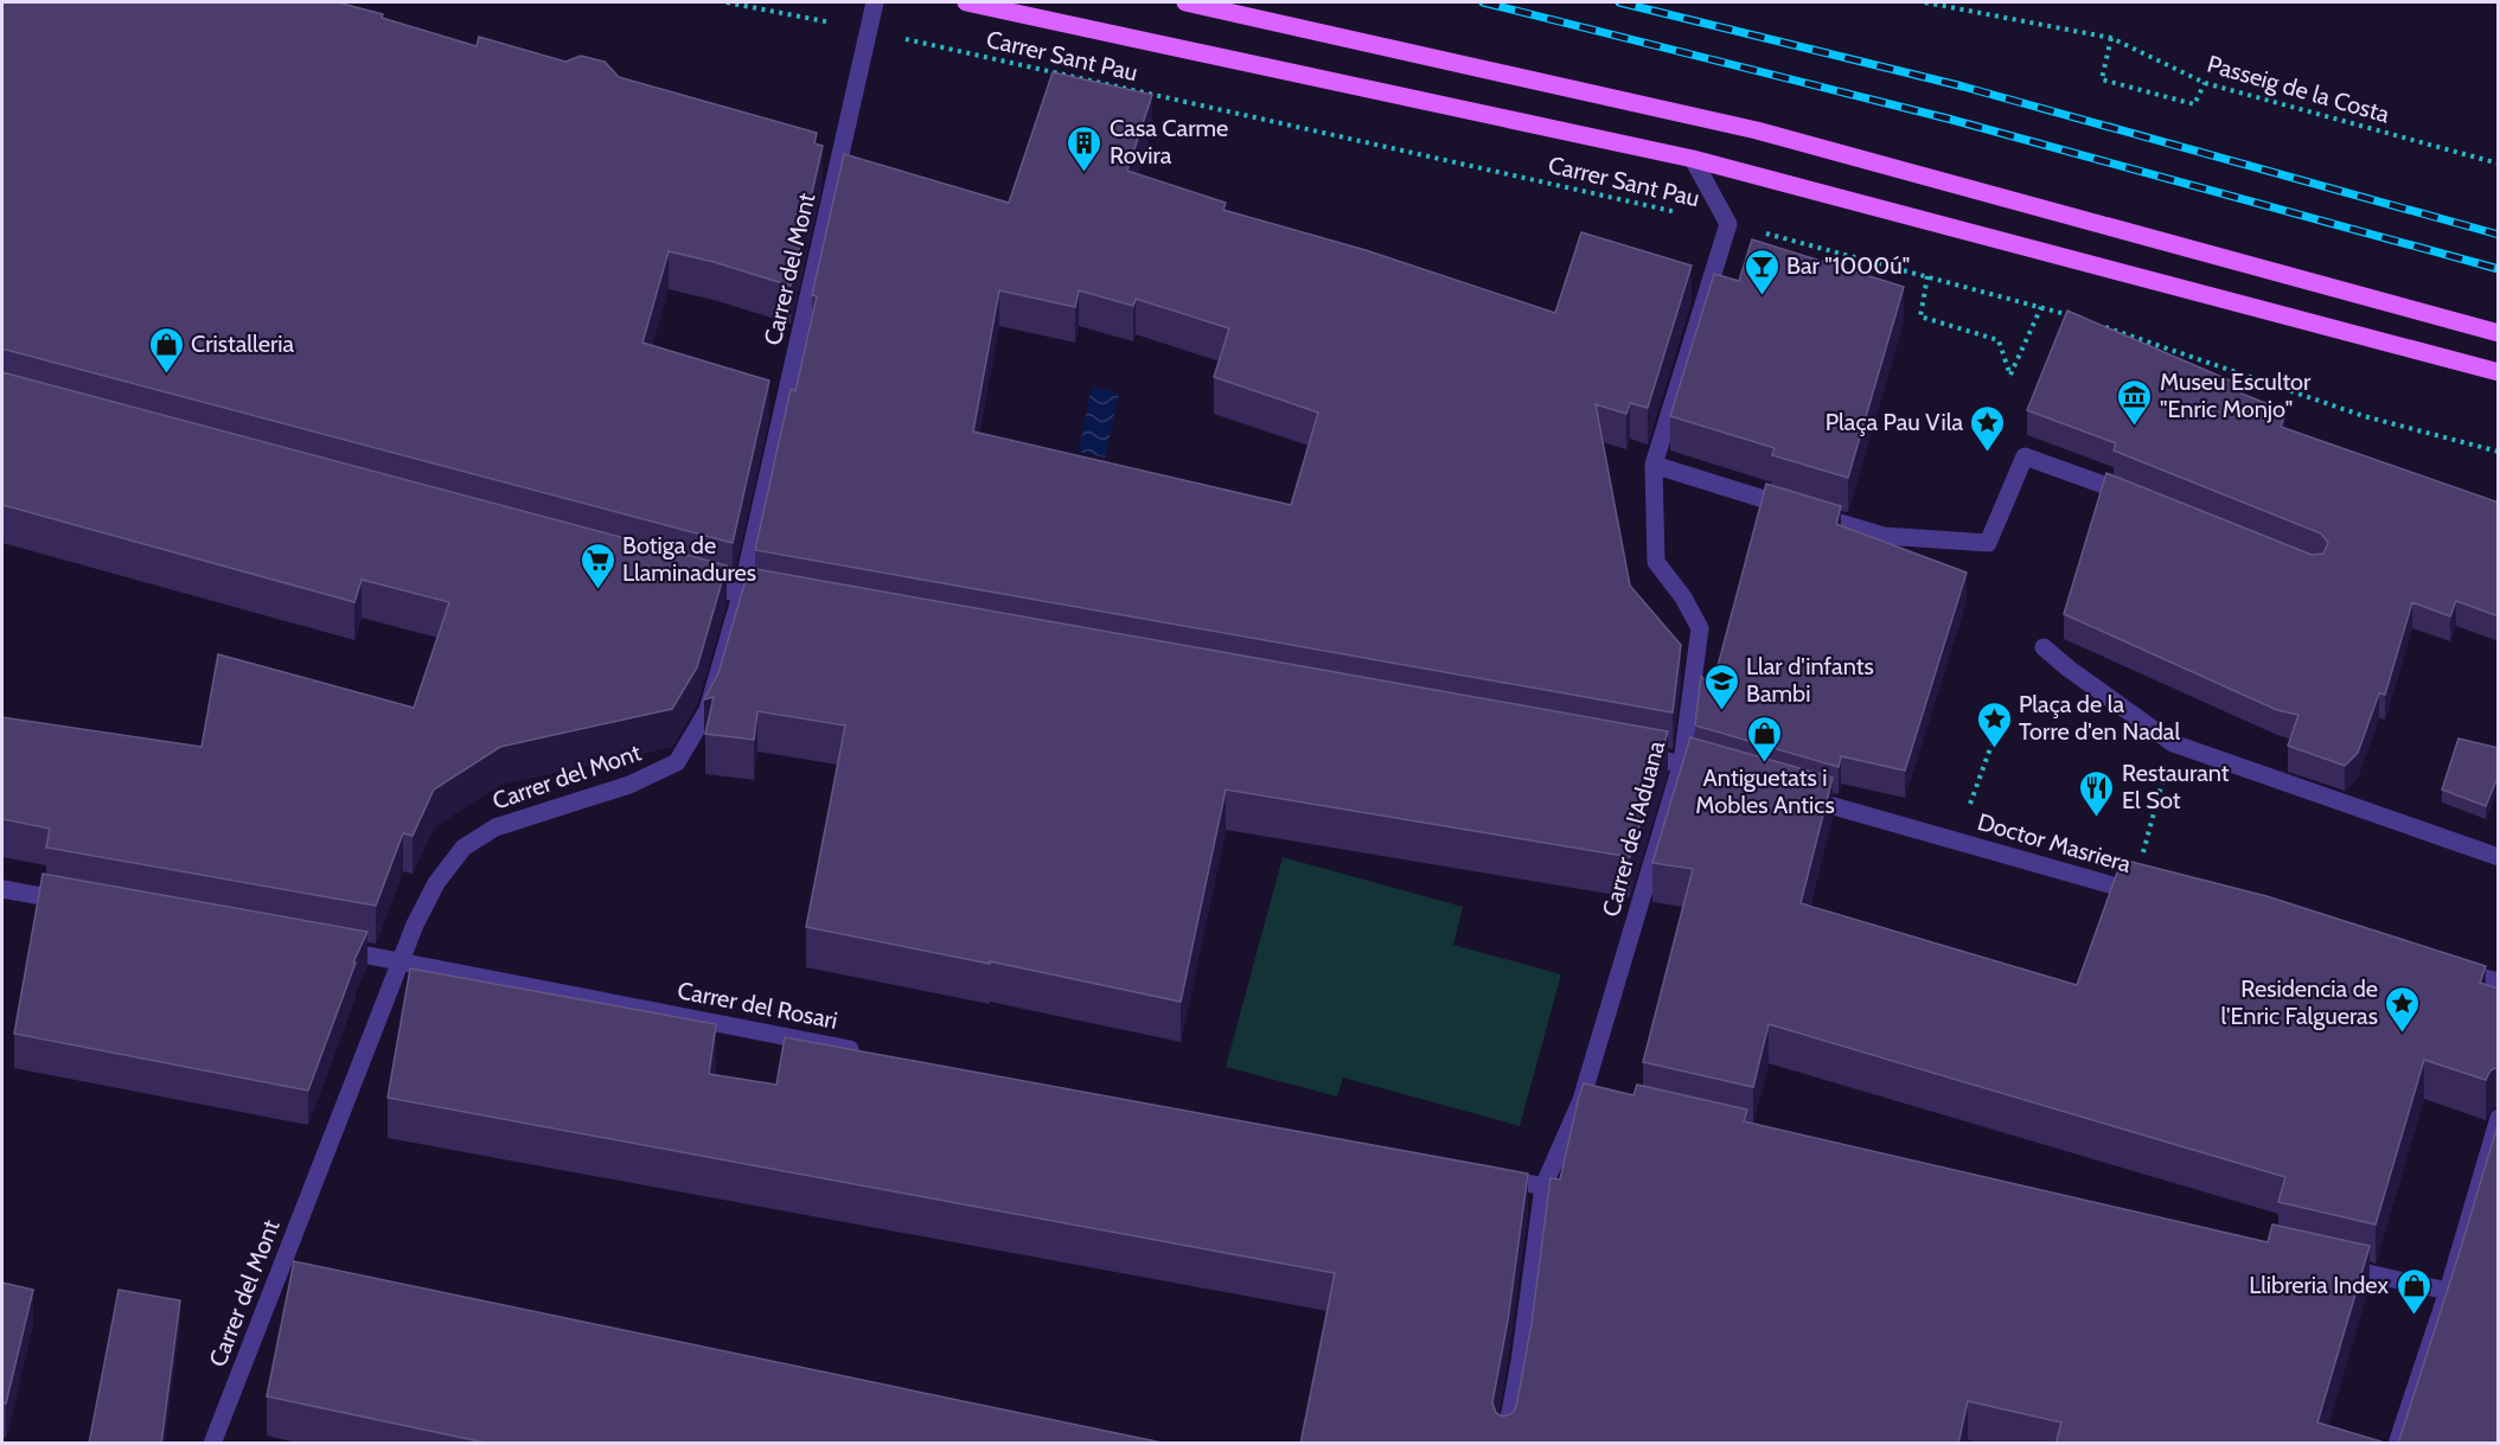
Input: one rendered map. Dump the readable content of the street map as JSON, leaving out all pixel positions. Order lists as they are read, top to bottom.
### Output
{
  "streets": {
    "street": [
      "Carrer del Mont",
      "Carrer de l'Aduana",
      "Doctor Masriera",
      "Carrer del Rosari"
    ],
    "path": ["Carrer Sant Pau", "Passeig de la Costa"]
  },
  "crossings": [
    ["Carrer Sant Pau", "Carrer del Mont"],
    ["Carrer Sant Pau", "Carrer de l'Aduana"],
    ["Carrer del Mont", "Carrer del Rosari"]
  ],
  "places": {
    "building": ["Casa Carme Rovira"],
    "bar": ["Bar \"1000ú\""],
    "shop": ["Cristalleria", "Antiguetats i Mobles Antics", "Llibreria Index"],
    "museum": ["Museu Escultor \"Enric Monjo\""],
    "place": ["Plaça Pau Vila", "Plaça de la Torre d'en Nadal", "Residencia de l'Enric Falgueras"],
    "supermarket": ["Botiga de Llaminadures"],
    "school or university": ["Llar d'infants Bambi"],
    "restaurant": ["Restaurant El Sot"]
  }
}
